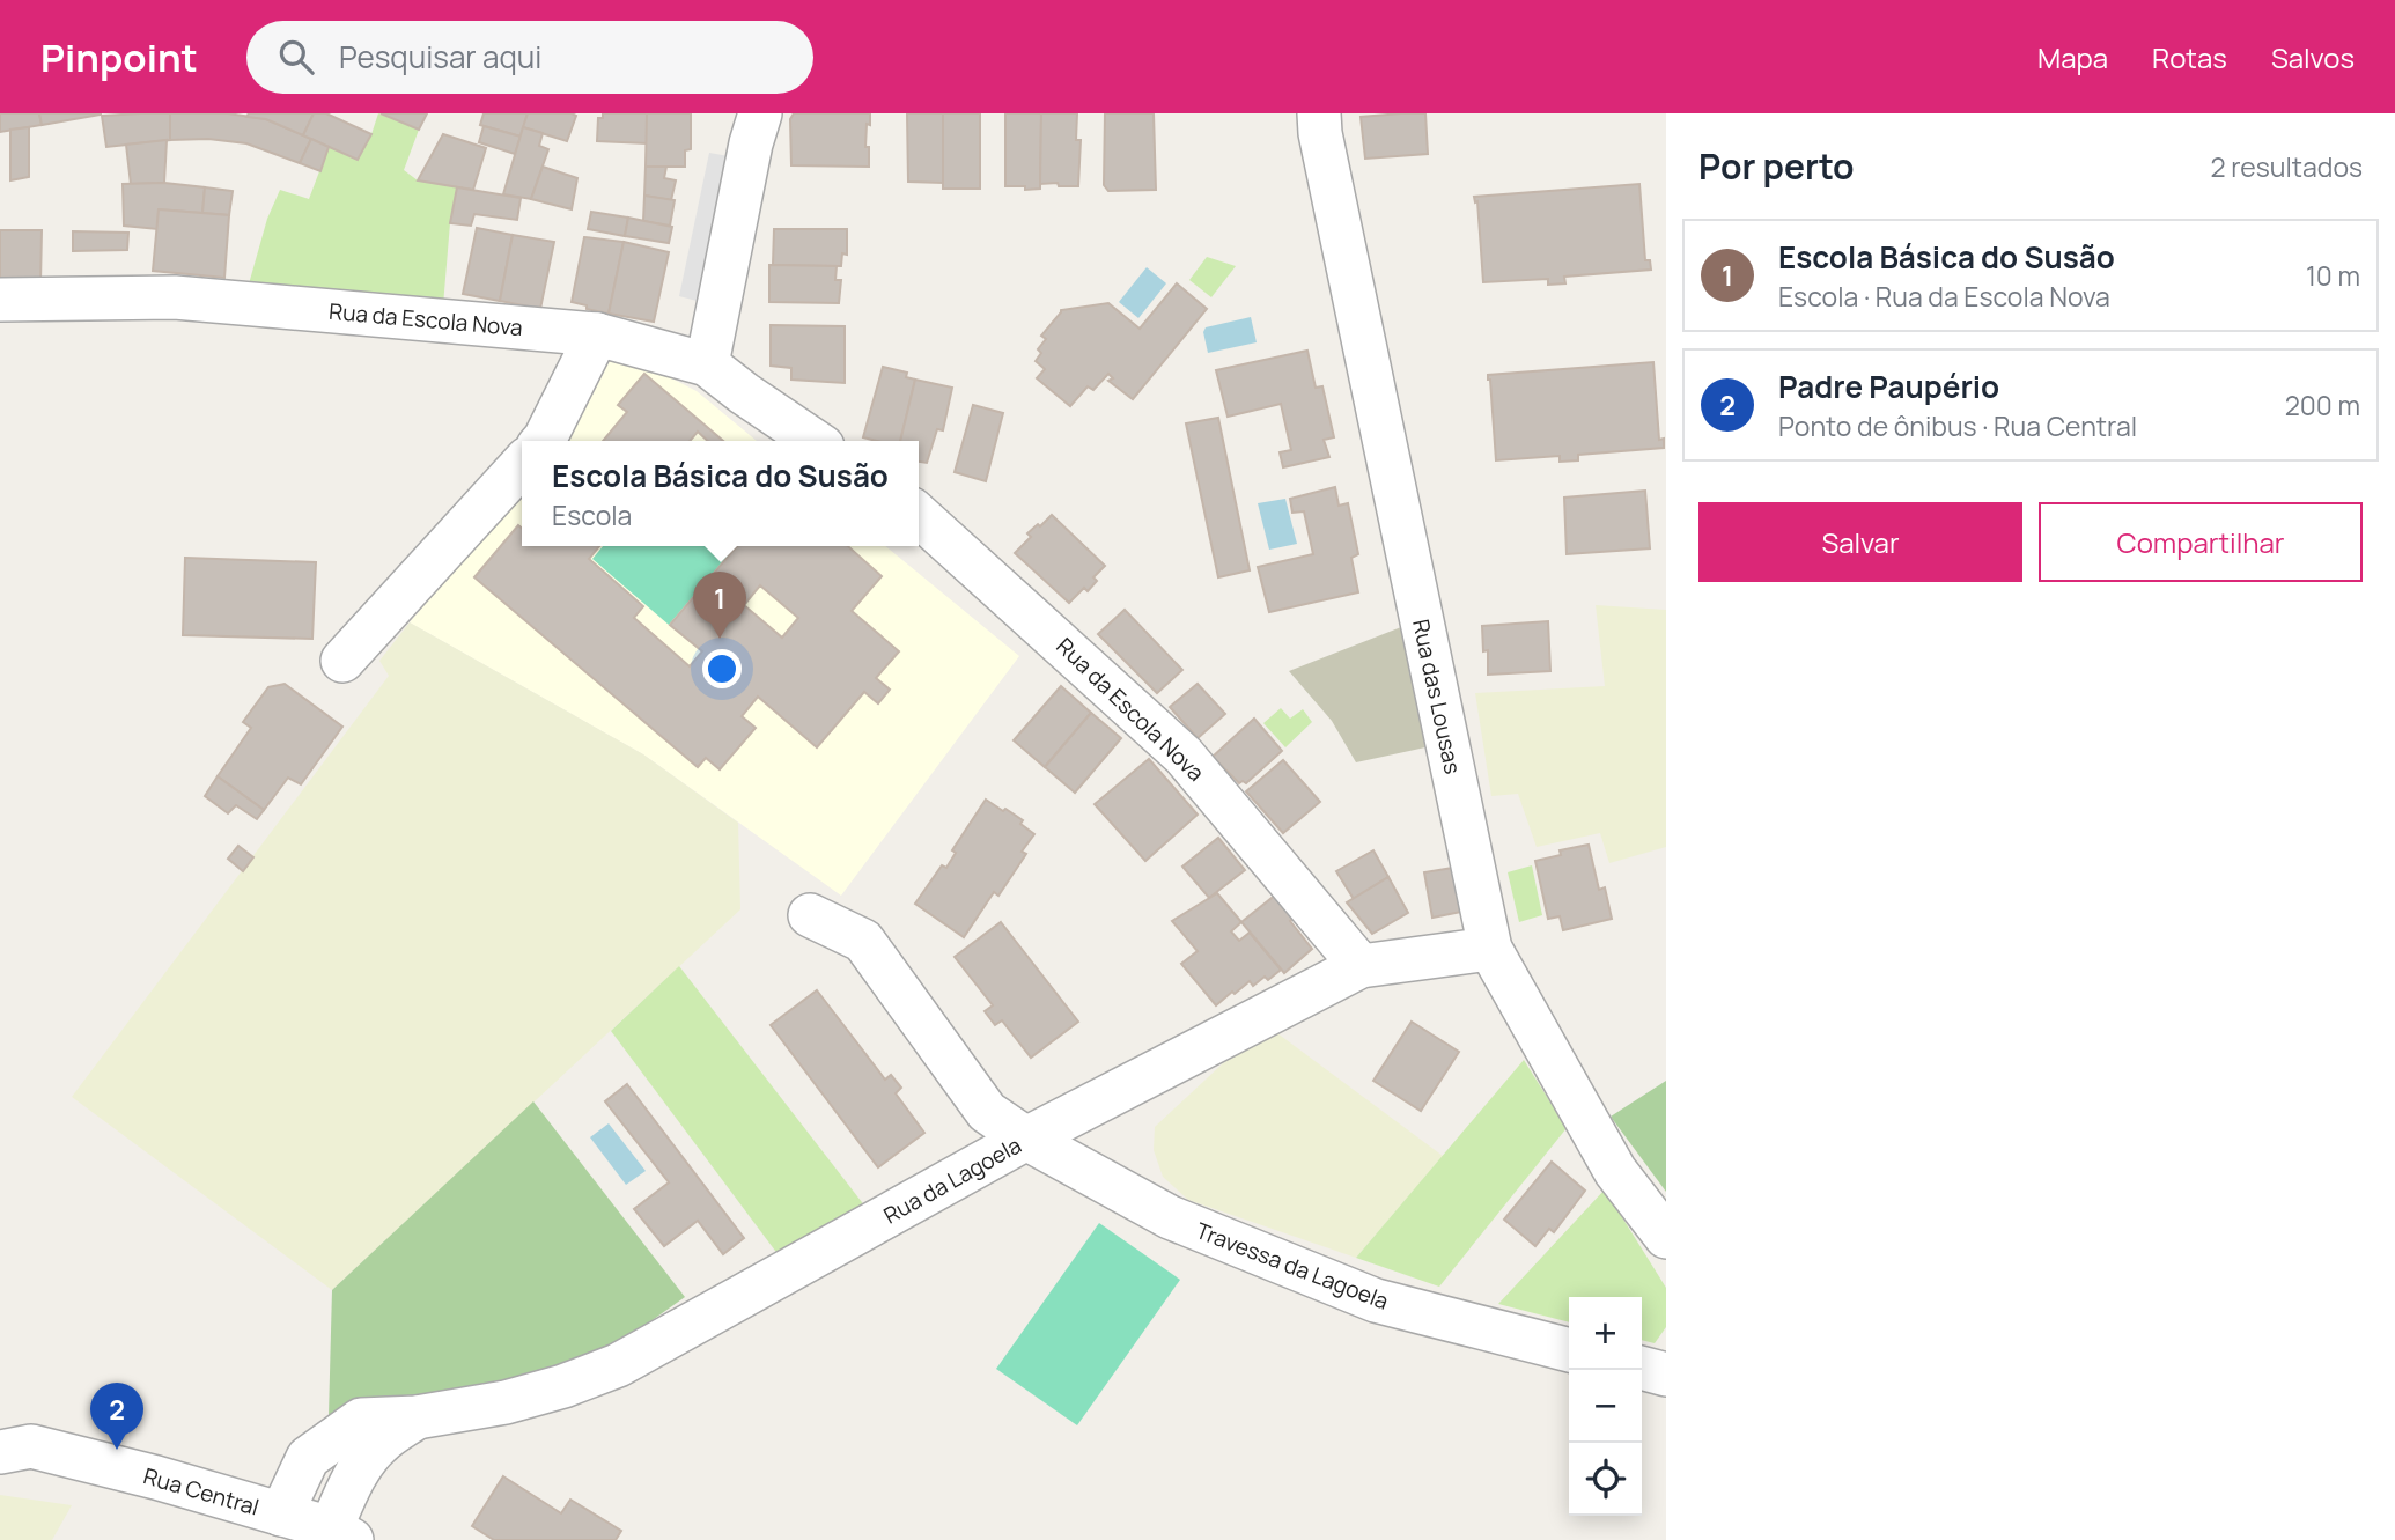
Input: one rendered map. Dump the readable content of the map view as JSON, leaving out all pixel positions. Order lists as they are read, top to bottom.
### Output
{
  "streets": {
    "street": [
      "Rua da Escola Nova",
      "Rua das Lousas",
      "Rua da Lagoela",
      "Travessa da Lagoela",
      "Rua Central"
    ]
  },
  "crossings": [
    ["Rua da Escola Nova", "Rua da Lagoela"],
    ["Rua das Lousas", "Rua da Lagoela"],
    ["Rua da Lagoela", "Travessa da Lagoela"],
    ["Rua da Lagoela", "Rua Central"]
  ],
  "page": {
    "header": "Pinpoint",
    "search": "Pesquisar aqui",
    "nav": ["Mapa", "Rotas", "Salvos"],
    "heading": ["Por perto", "2 resultados"],
    "list": [
      {
        "mark": "1",
        "name": "Escola Básica do Susão",
        "note": "Escola · Rua da Escola Nova",
        "value": "10 m"
      },
      {
        "mark": "2",
        "name": "Padre Paupério",
        "note": "Ponto de ônibus · Rua Central",
        "value": "200 m"
      }
    ],
    "popup": ["Escola Básica do Susão", "Escola"],
    "buttons": ["Salvar", "Compartilhar"],
    "pins": ["1", "2"],
    "map_buttons": ["+", "−"]
  }
}
